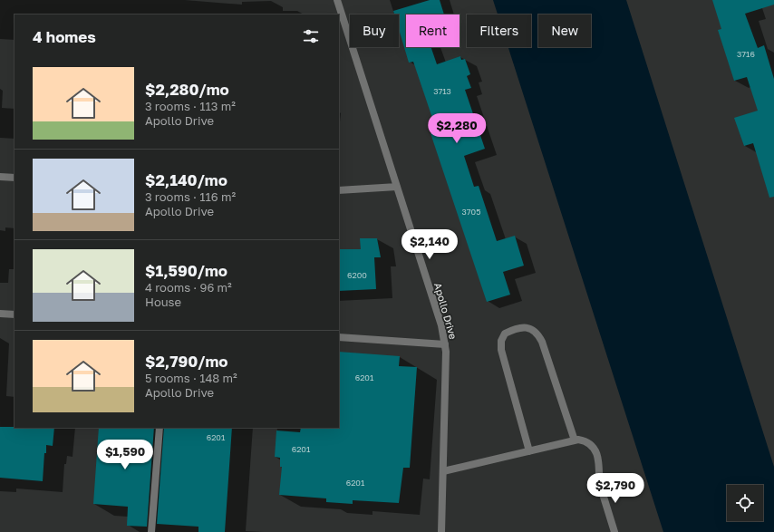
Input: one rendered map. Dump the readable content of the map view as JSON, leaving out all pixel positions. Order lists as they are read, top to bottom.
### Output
{
  "streets": {
    "street": ["Apollo Drive"]
  },
  "house_numbers": [
    "3716",
    "3713",
    "3705",
    "6200",
    "6201",
    "6201",
    "6201",
    "6201"
  ],
  "page": {
    "chip": [
      "Buy",
      "Rent",
      "Filters",
      "New"
    ],
    "heading": "4 homes",
    "list": [
      {
        "name": "$2,280/mo",
        "note": "3 rooms · 113 m² · Apollo Drive"
      },
      {
        "name": "$2,140/mo",
        "note": "3 rooms · 116 m² · Apollo Drive"
      },
      {
        "name": "$1,590/mo",
        "note": "4 rooms · 96 m² · House"
      },
      {
        "name": "$2,790/mo",
        "note": "5 rooms · 148 m² · Apollo Drive"
      }
    ],
    "price": [
      "$2,280",
      "$2,140",
      "$1,590",
      "$2,790"
    ]
  }
}
